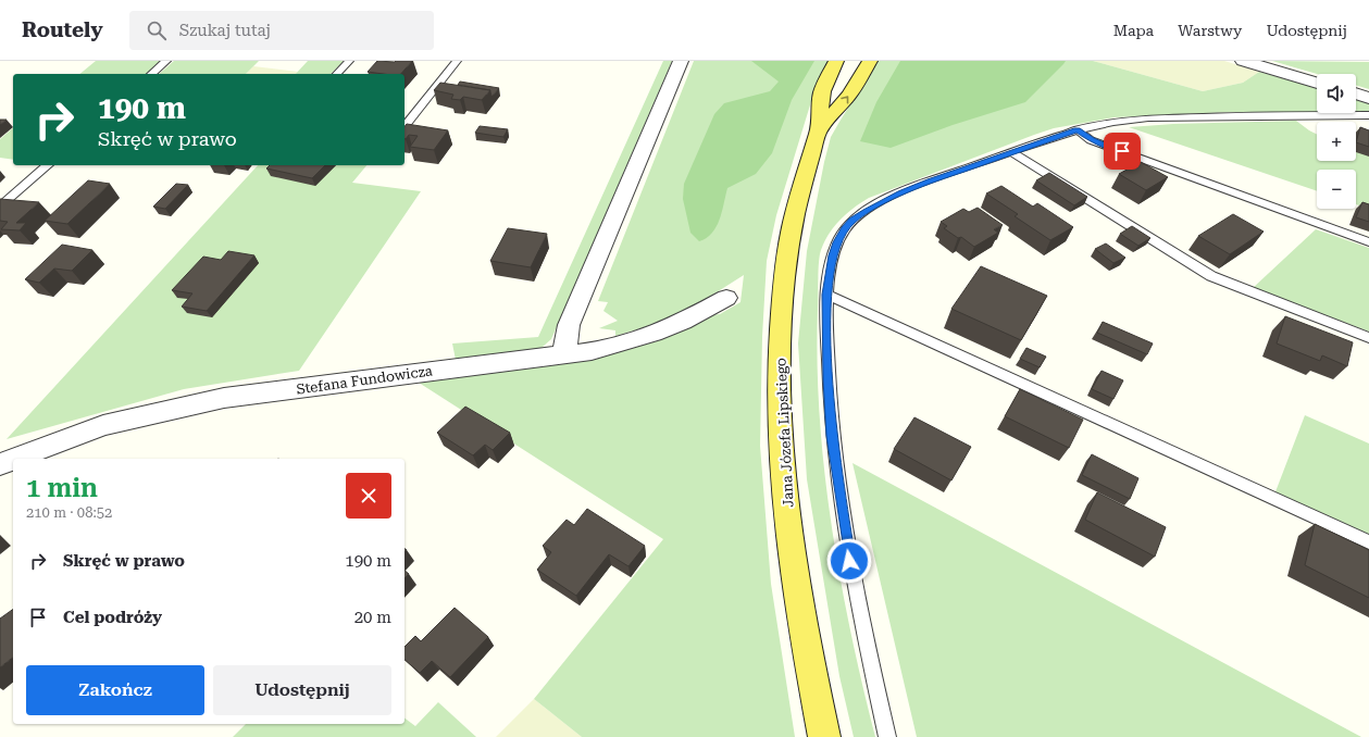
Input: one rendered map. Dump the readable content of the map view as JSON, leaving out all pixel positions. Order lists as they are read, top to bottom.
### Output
{
  "streets": {
    "main road": ["Jana Józefa Lipskiego"],
    "street": ["Stefana Fundowicza"]
  },
  "page": {
    "header": "Routely",
    "search": "Szukaj tutaj",
    "nav": ["Mapa", "Warstwy", "Udostępnij"],
    "map_buttons": ["+", "−"],
    "turn": ["190 m", "Skręć w prawo"],
    "heading": ["1 min", "210 m · 08:52"],
    "list": [
      {
        "name": "Skręć w prawo",
        "value": "190 m"
      },
      {
        "name": "Cel podróży",
        "value": "20 m"
      }
    ],
    "buttons": ["Zakończ", "Udostępnij"]
  }
}
